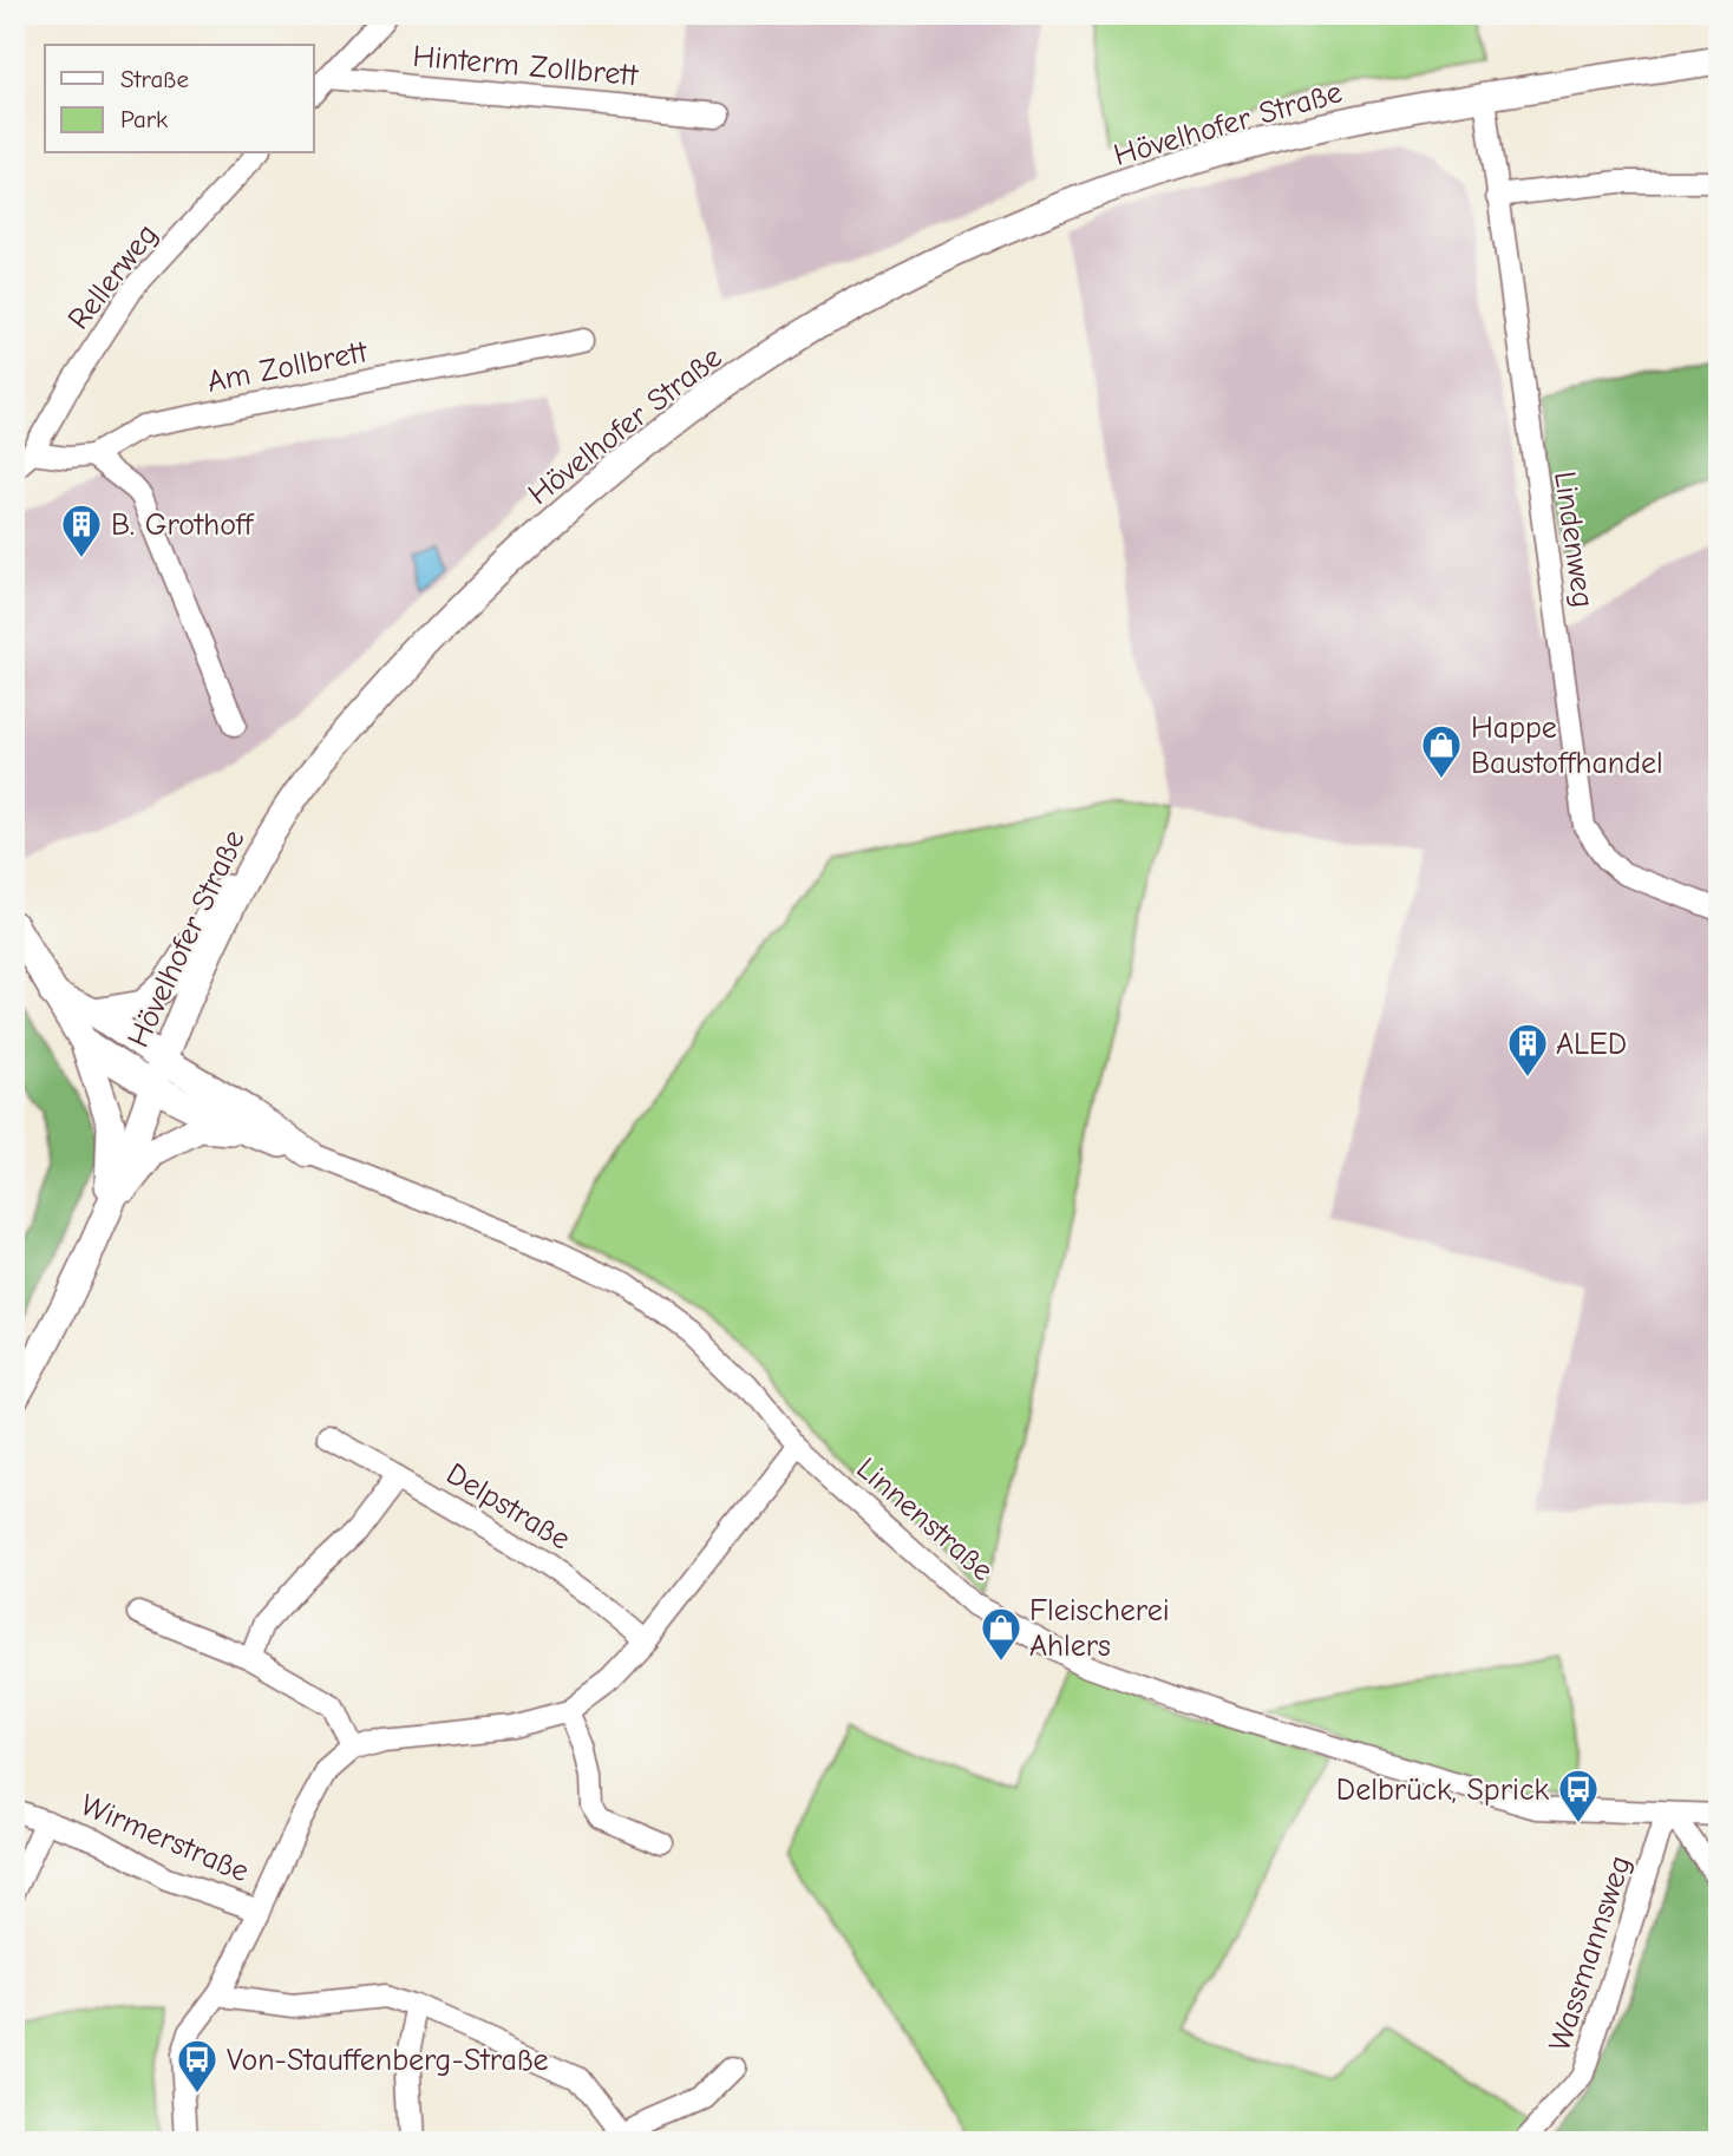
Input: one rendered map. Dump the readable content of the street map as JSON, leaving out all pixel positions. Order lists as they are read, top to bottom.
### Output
{
  "streets": {
    "main road": ["Hövelhofer Straße"],
    "street": [
      "Hinterm Zollbrett",
      "Rellerweg",
      "Am Zollbrett",
      "Lindenweg",
      "Delpstraße",
      "Linnenstraße",
      "Wirmerstraße",
      "Wassmannsweg"
    ]
  },
  "crossings": [
    ["Hövelhofer Straße", "Lindenweg"],
    ["Rellerweg", "Am Zollbrett"],
    ["Linnenstraße", "Wassmannsweg"]
  ],
  "places": {
    "building": ["B. Grothoff", "ALED"],
    "shop": ["Happe Baustoffhandel", "Fleischerei Ahlers"],
    "bus stop": ["Delbrück, Sprick", "Von-Stauffenberg-Straße"]
  },
  "legend": ["Straße", "Park"]
}
